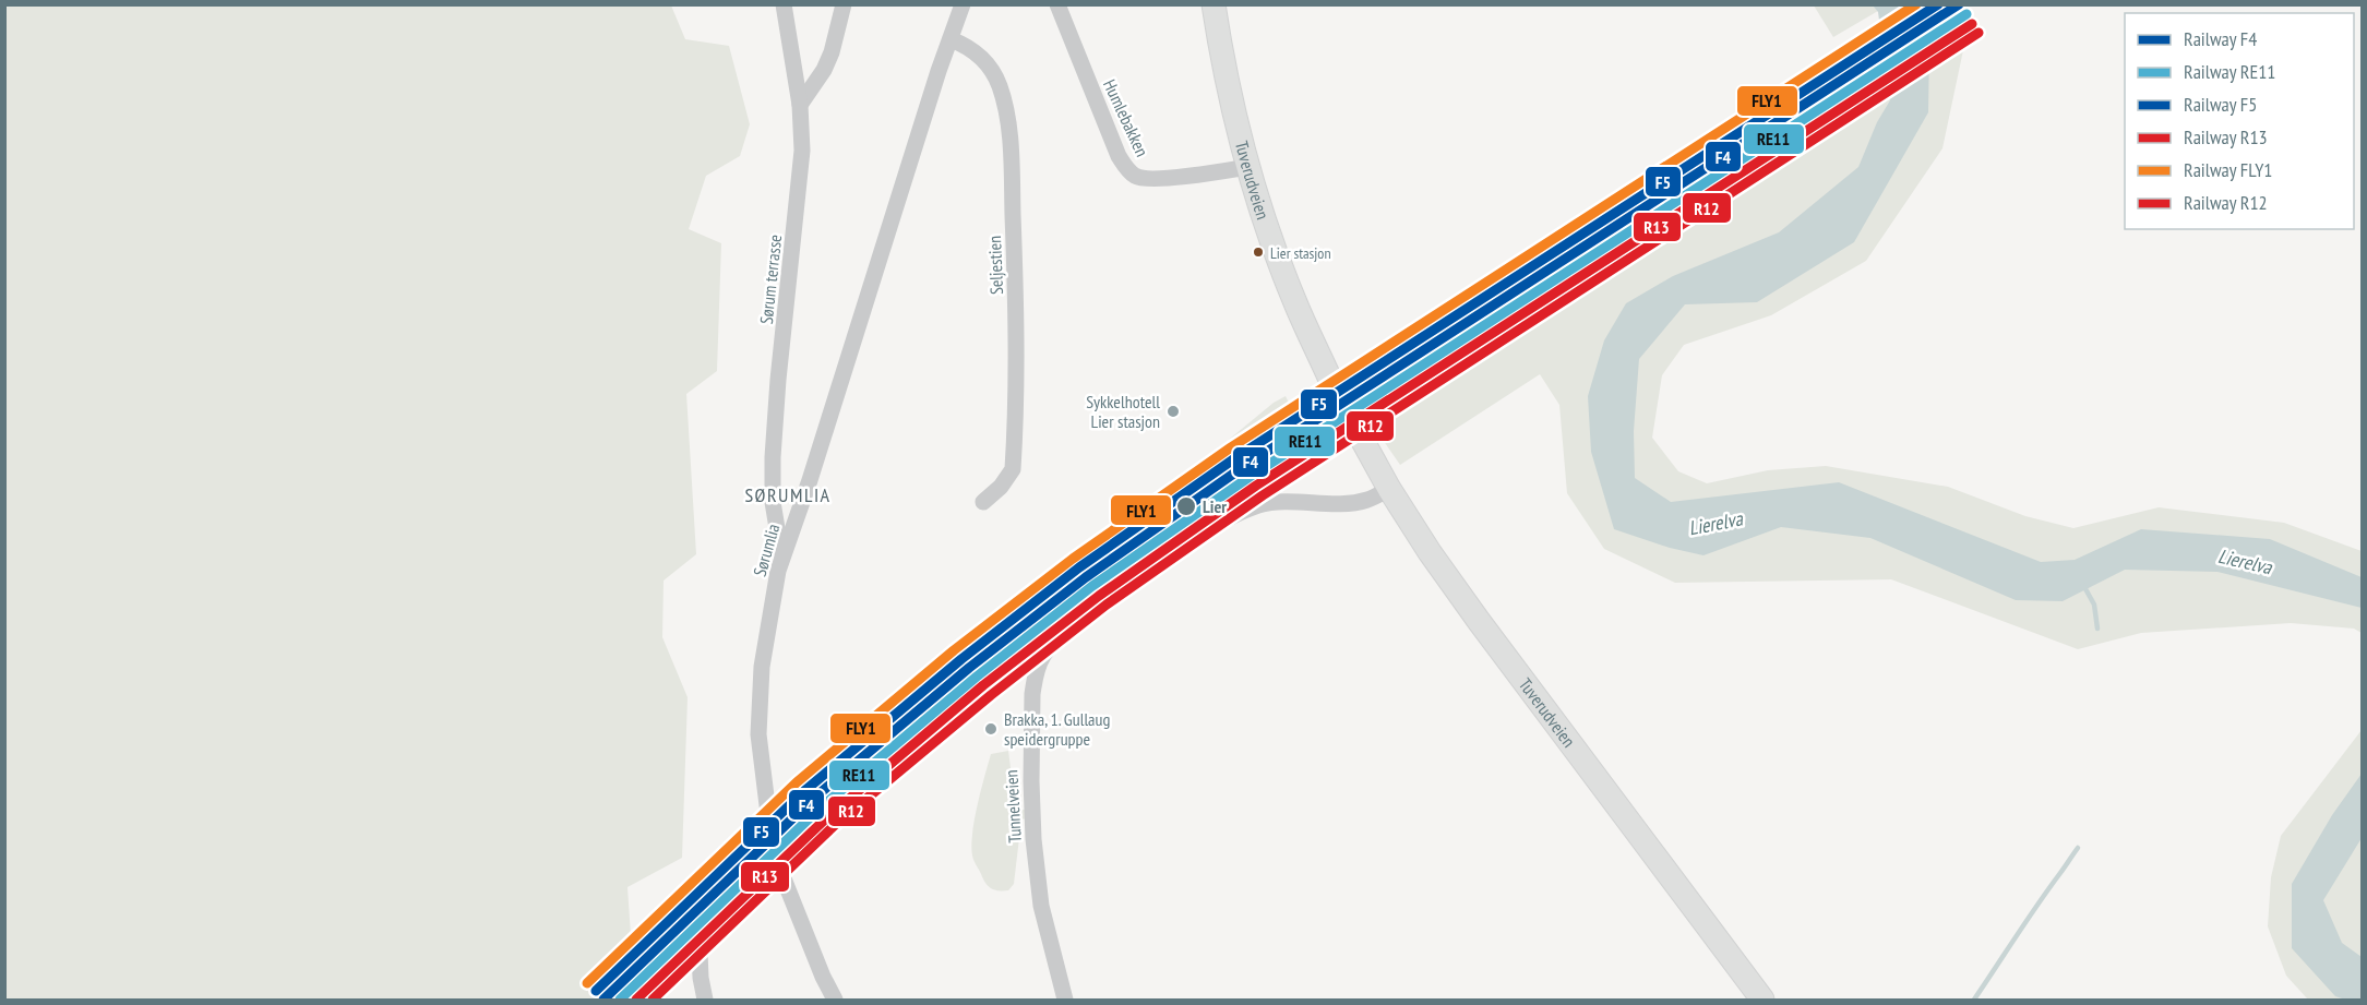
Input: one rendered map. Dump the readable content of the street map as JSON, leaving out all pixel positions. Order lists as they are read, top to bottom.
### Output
{
  "streets": {
    "main road": ["Tuverudveien"],
    "street": [
      "Humlebakken",
      "Seljestien",
      "Sørum terrasse",
      "Sørumlia",
      "Tunnelveien"
    ]
  },
  "crossings": [
    ["Humlebakken", "Tuverudveien"],
    ["Tuverudveien", "Tunnelveien"],
    ["Seljestien", "Sørumlia"],
    ["Sørum terrasse", "Sørumlia"]
  ],
  "districts": ["SØRUMLIA"],
  "water": ["Lierelva"],
  "places": [
    "Lier stasjon",
    "Sykkelhotell Lier stasjon",
    "Lier",
    "Brakka, 1. Gullaug speidergruppe"
  ],
  "lines": [
    "rail line F4",
    "rail line F5",
    "rail line FLY1",
    "rail line RE11",
    "rail line R13",
    "rail line R12"
  ],
  "legend": [
    "Railway F4",
    "Railway RE11",
    "Railway F5",
    "Railway R13",
    "Railway FLY1",
    "Railway R12"
  ]
}
